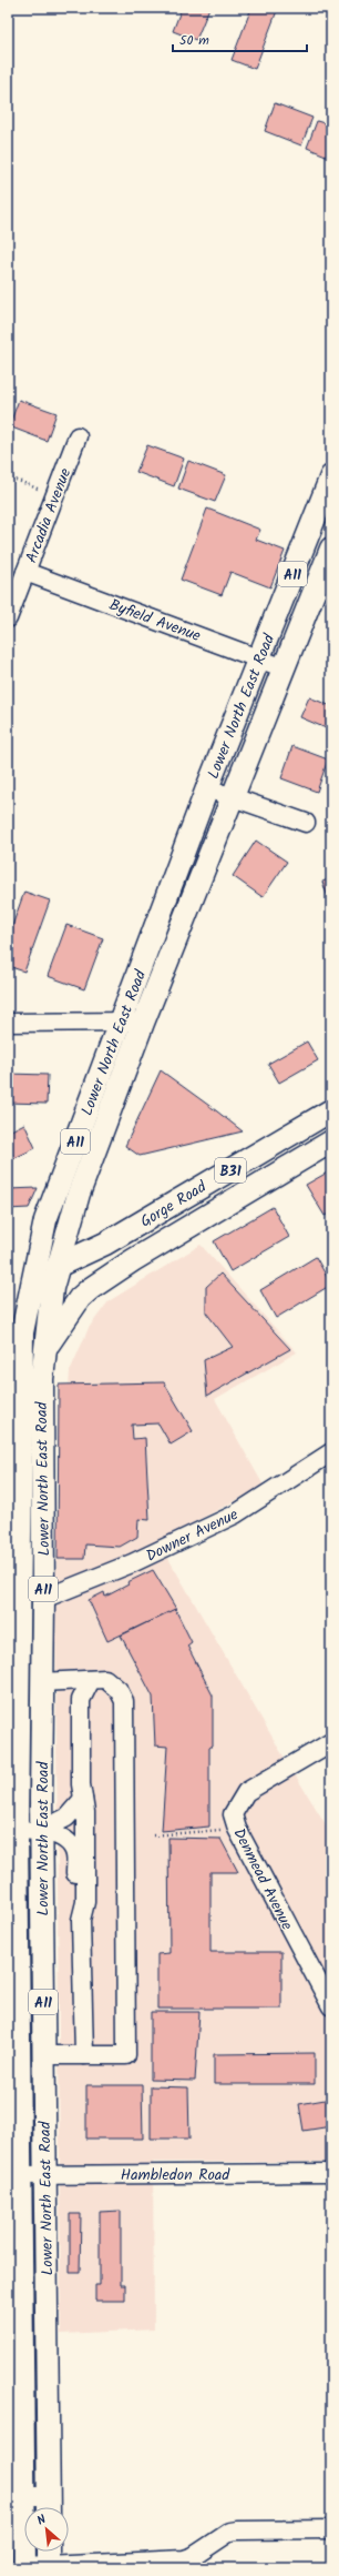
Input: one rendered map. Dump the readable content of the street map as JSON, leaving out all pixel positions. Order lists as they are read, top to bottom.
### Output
{
  "streets": {
    "main road": [
      "A11",
      "Lower North East Road",
      "B31",
      "Gorge Road"
    ],
    "street": [
      "Arcadia Avenue",
      "Byfield Avenue",
      "Downer Avenue",
      "Denmead Avenue",
      "Hambledon Road"
    ]
  },
  "crossings": [
    ["Arcadia Avenue", "Byfield Avenue"],
    ["Byfield Avenue", "Lower North East Road"],
    ["Lower North East Road", "Gorge Road"],
    ["Lower North East Road", "Downer Avenue"],
    ["Lower North East Road", "Hambledon Road"]
  ],
  "scale_bar": "50 m",
  "north": "top left"
}
